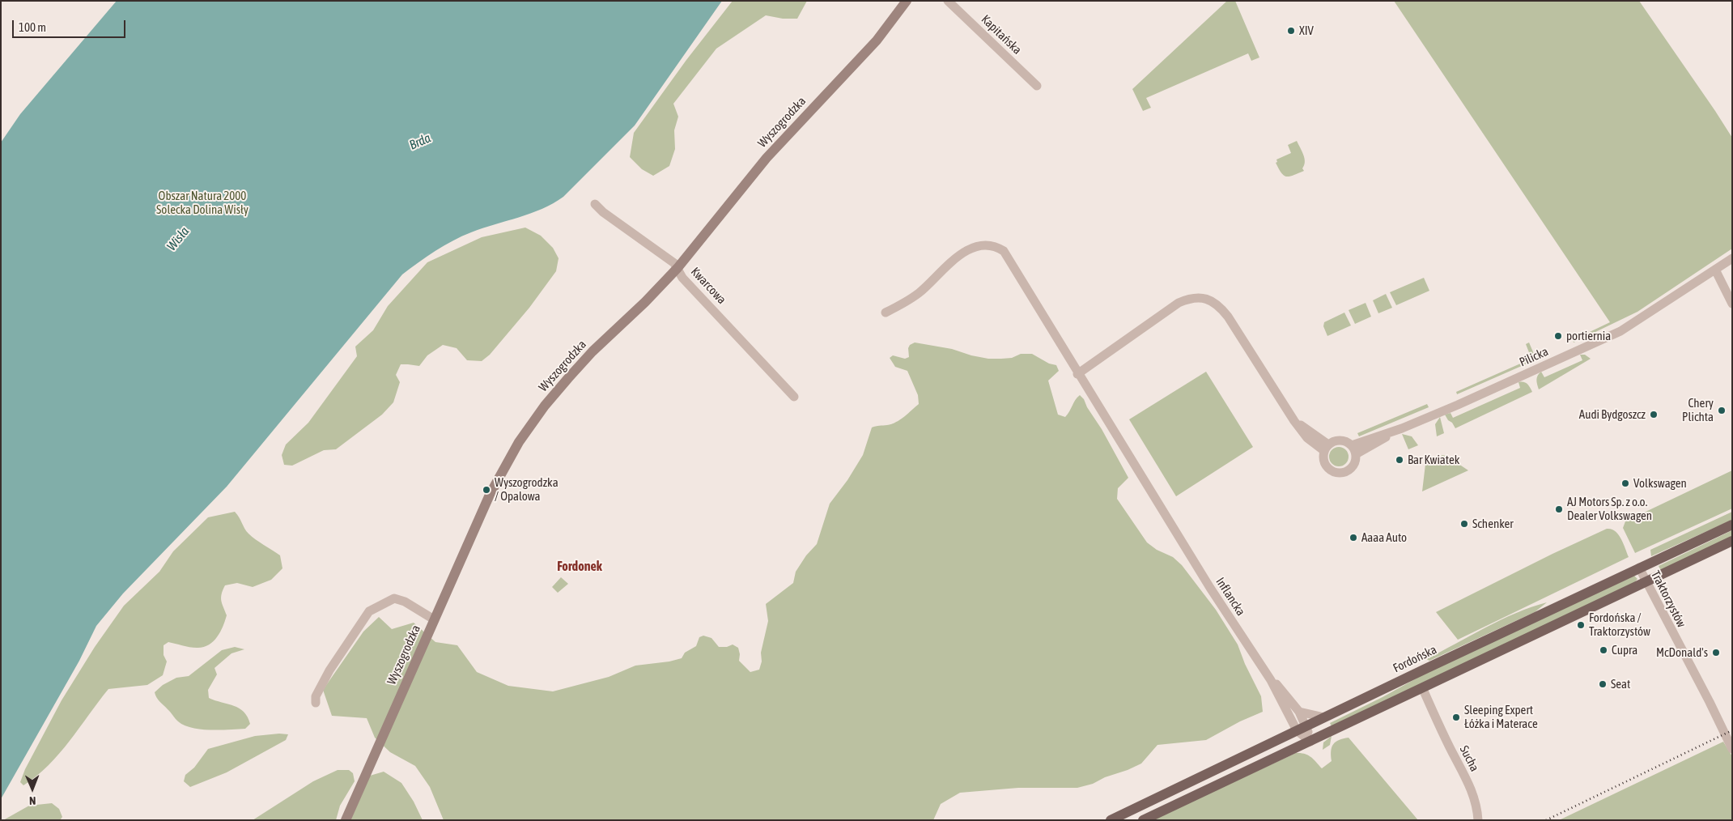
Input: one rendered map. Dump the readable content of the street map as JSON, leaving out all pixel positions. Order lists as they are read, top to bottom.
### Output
{
  "streets": {
    "main road": ["Fordońska"],
    "street": [
      "Kapitańska",
      "Wyszogrodzka",
      "Kwarcowa",
      "Pilicka",
      "Inflancka",
      "Traktorzystów",
      "Sucha"
    ]
  },
  "crossings": [
    ["Wyszogrodzka", "Kwarcowa"],
    ["Inflancka", "Fordońska"],
    ["Traktorzystów", "Fordońska"]
  ],
  "districts": ["Fordonek"],
  "water": ["Brda", "Wisła"],
  "parks": ["Obszar Natura 2000 Solecka Dolina Wisły"],
  "places": [
    "XIV",
    "portiernia",
    "Chery Plichta",
    "Audi Bydgoszcz",
    "Bar Kwiatek",
    "Volkswagen",
    "Wyszogrodzka / Opalowa",
    "AJ Motors Sp. z o.o. Dealer Volkswagen",
    "Schenker",
    "Aaaa Auto",
    "Fordońska / Traktorzystów",
    "Cupra",
    "McDonald's",
    "Seat",
    "Sleeping Expert Łóżka i Materace"
  ],
  "scale_bar": "100 m",
  "north": "bottom"
}
